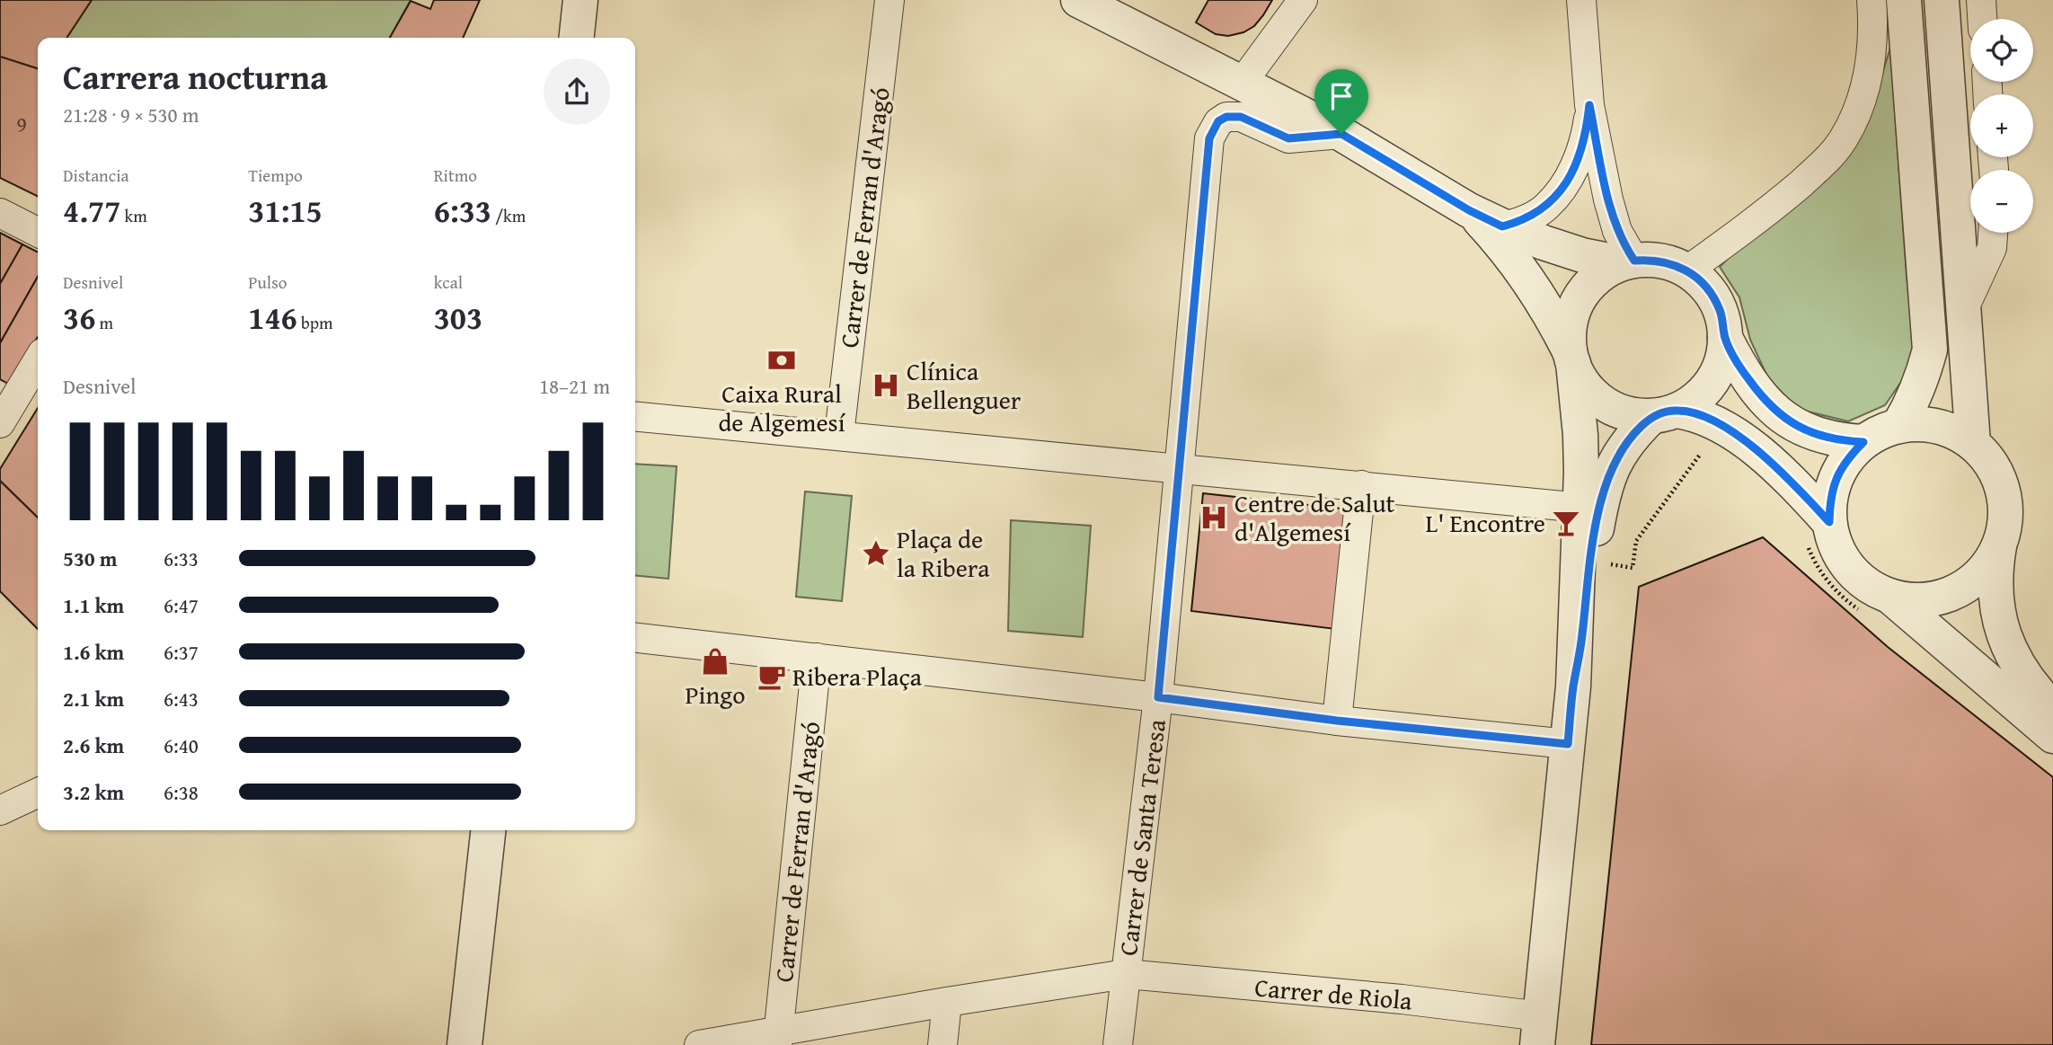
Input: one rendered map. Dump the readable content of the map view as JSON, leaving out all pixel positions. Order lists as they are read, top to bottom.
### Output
{
  "streets": {
    "street": ["Carrer de Ferran d'Aragó", "Carrer de Santa Teresa", "Carrer de Riola"]
  },
  "crossings": [
    ["Carrer de Ferran d'Aragó", "Carrer de Riola"],
    ["Carrer de Santa Teresa", "Carrer de Riola"]
  ],
  "places": {
    "bank": ["Caixa Rural de Algemesí"],
    "hospital": ["Clínica Bellenguer", "Centre de Salut d'Algemesí"],
    "bar": ["L' Encontre"],
    "place": ["Plaça de la Ribera"],
    "shop": ["Pingo"],
    "cafe": ["Ribera Plaça"]
  },
  "house_numbers": ["9"],
  "page": {
    "map_buttons": ["+", "−"],
    "heading": ["Carrera nocturna", "21:28 · 9 × 530 m"],
    "stats": [
      ["Distancia", "4.77 km"],
      ["Tiempo", "31:15"],
      ["Ritmo", "6:33 /km"],
      ["Desnivel", "36 m"],
      ["Pulso", "146 bpm"],
      ["kcal", "303"]
    ],
    "chart": ["Desnivel", "18–21 m"],
    "list": [
      {
        "name": "530 m",
        "note": "6:33"
      },
      {
        "name": "1.1 km",
        "note": "6:47"
      },
      {
        "name": "1.6 km",
        "note": "6:37"
      },
      {
        "name": "2.1 km",
        "note": "6:43"
      },
      {
        "name": "2.6 km",
        "note": "6:40"
      },
      {
        "name": "3.2 km",
        "note": "6:38"
      }
    ]
  }
}
